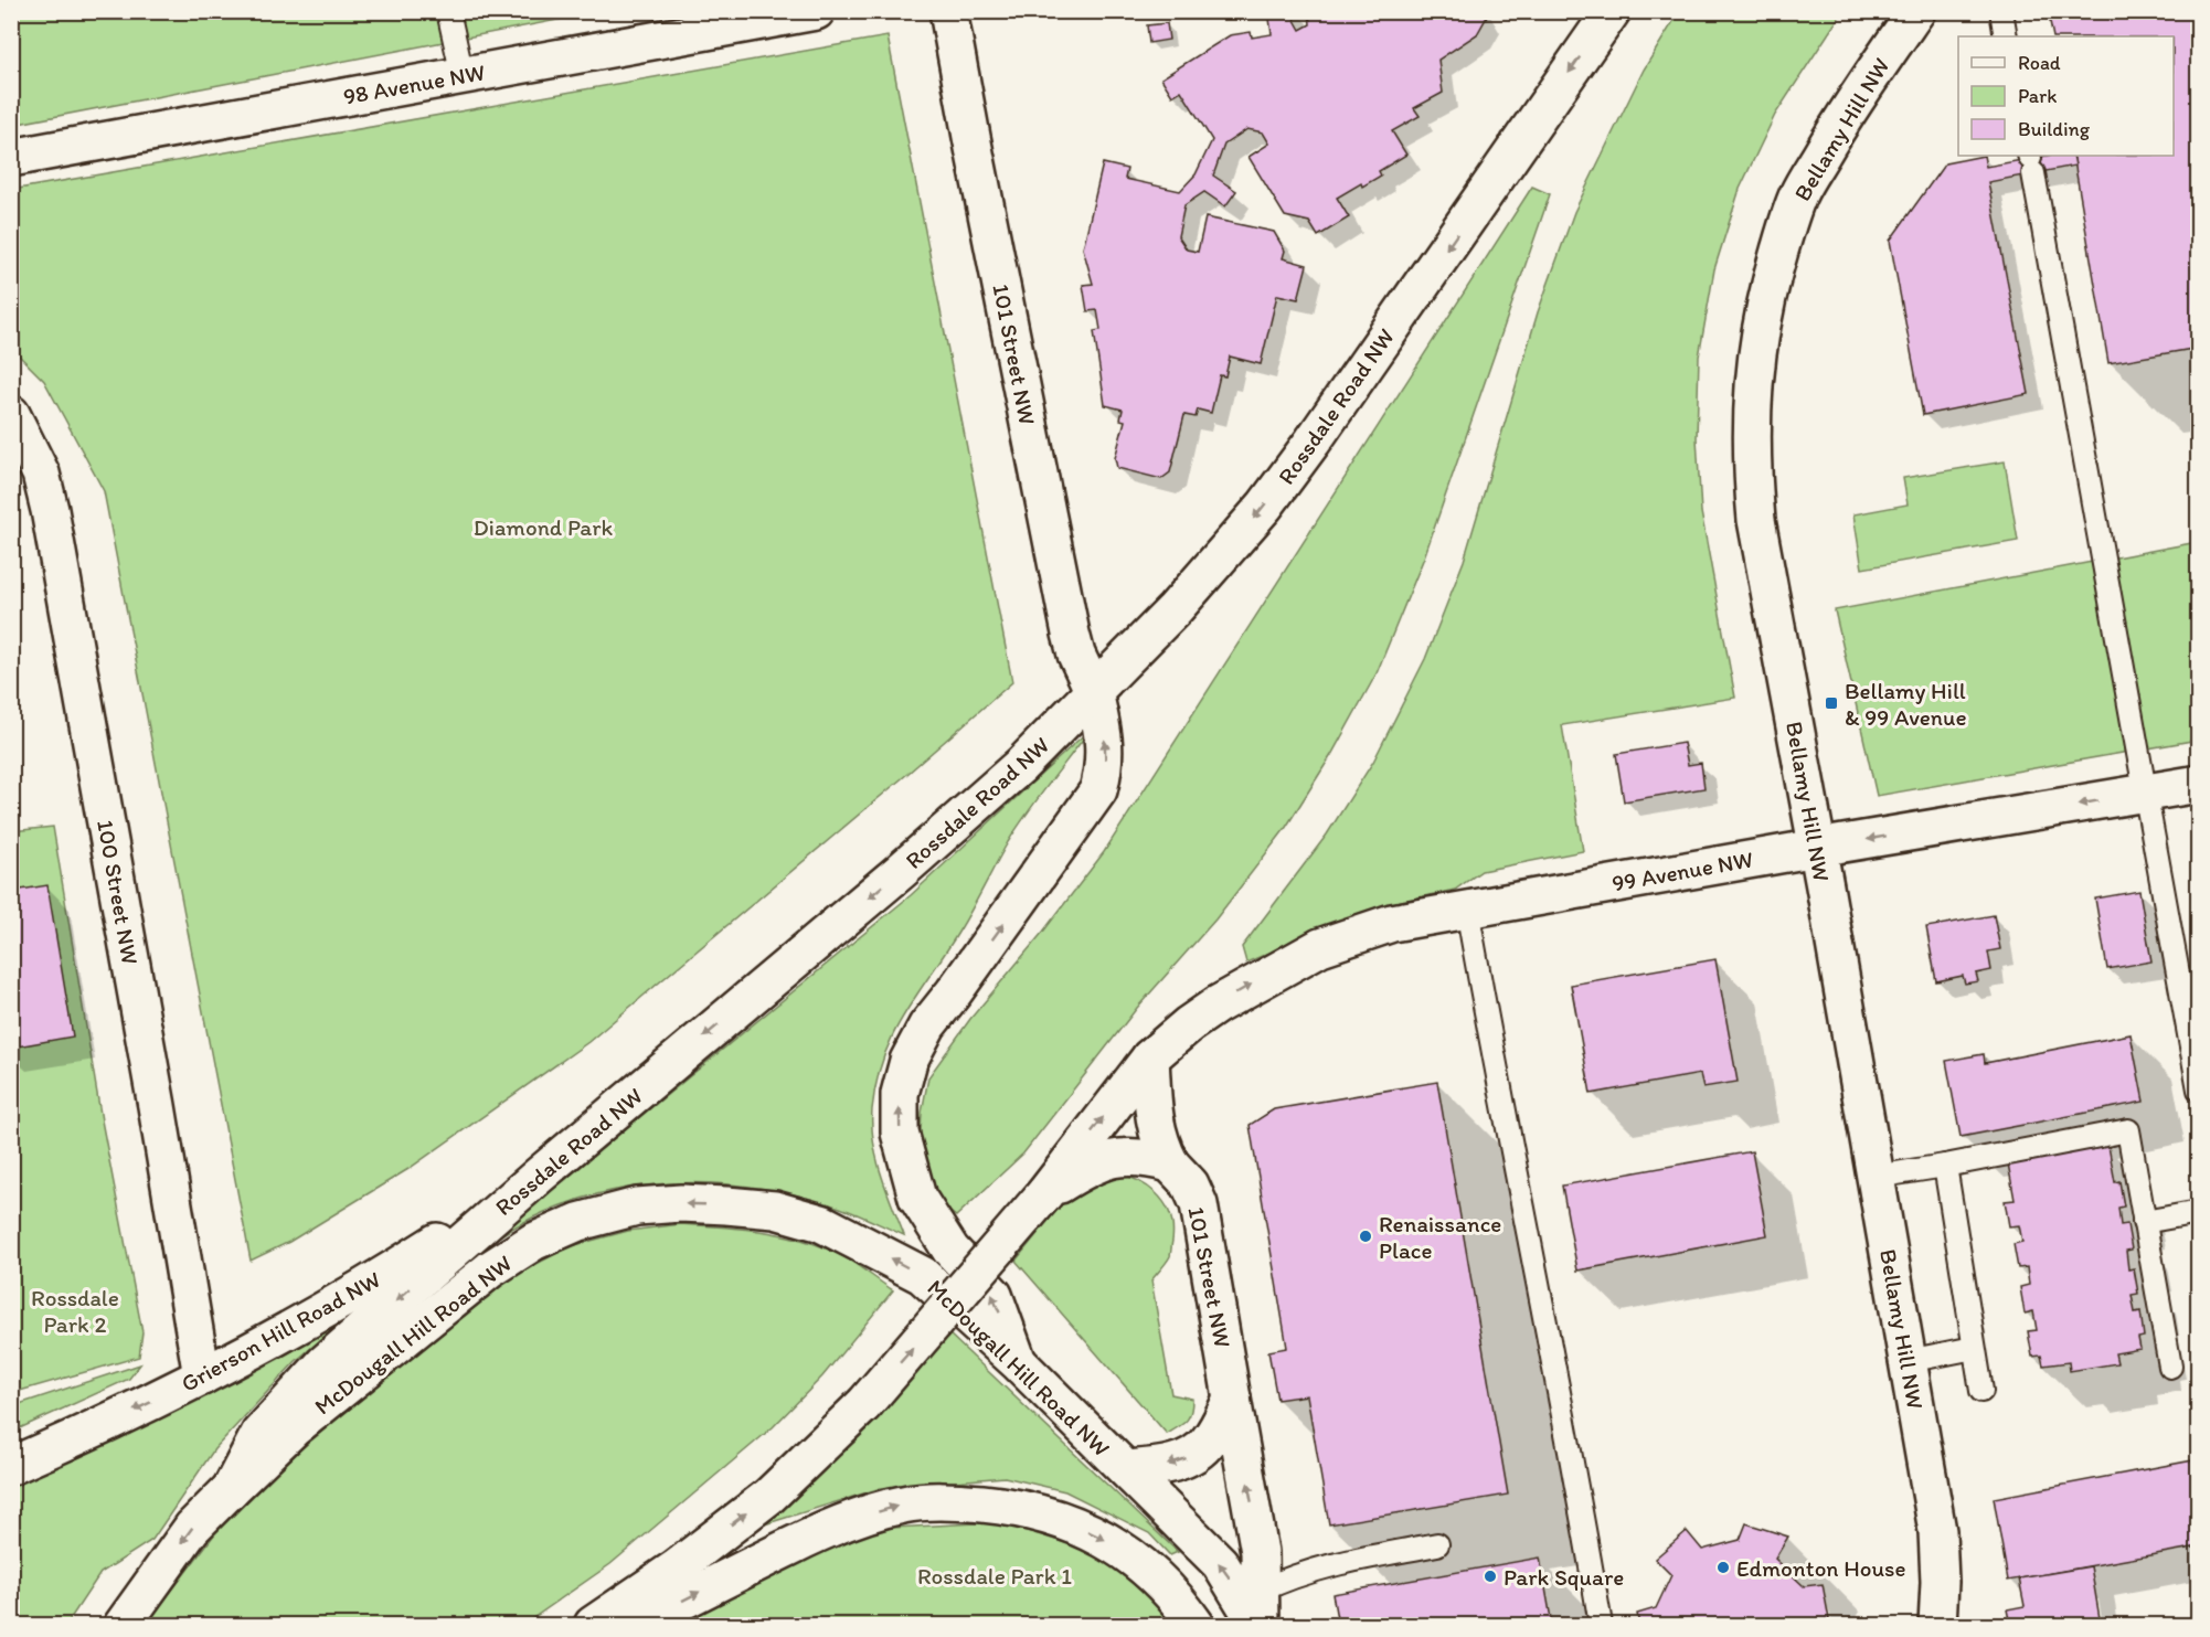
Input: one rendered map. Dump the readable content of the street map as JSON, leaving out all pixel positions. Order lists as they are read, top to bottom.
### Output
{
  "streets": {
    "street": [
      "98 Avenue NW",
      "Bellamy Hill NW",
      "101 Street NW",
      "Rossdale Road NW",
      "99 Avenue NW",
      "100 Street NW",
      "Grierson Hill Road NW",
      "McDougall Hill Road NW"
    ]
  },
  "crossings": [
    ["Bellamy Hill NW", "99 Avenue NW"],
    ["101 Street NW", "Rossdale Road NW"],
    ["101 Street NW", "99 Avenue NW"],
    ["101 Street NW", "McDougall Hill Road NW"],
    ["Rossdale Road NW", "Grierson Hill Road NW"],
    ["Rossdale Road NW", "McDougall Hill Road NW"],
    ["100 Street NW", "Grierson Hill Road NW"]
  ],
  "one_way": ["101 Street NW", "Rossdale Road NW"],
  "parks": ["Diamond Park", "Rossdale Park 2", "Rossdale Park 1"],
  "places": {
    "transit": ["Bellamy Hill & 99 Avenue"],
    "other": ["Renaissance Place", "Edmonton House", "Park Square"]
  },
  "legend": ["Road", "Park", "Building"]
}
